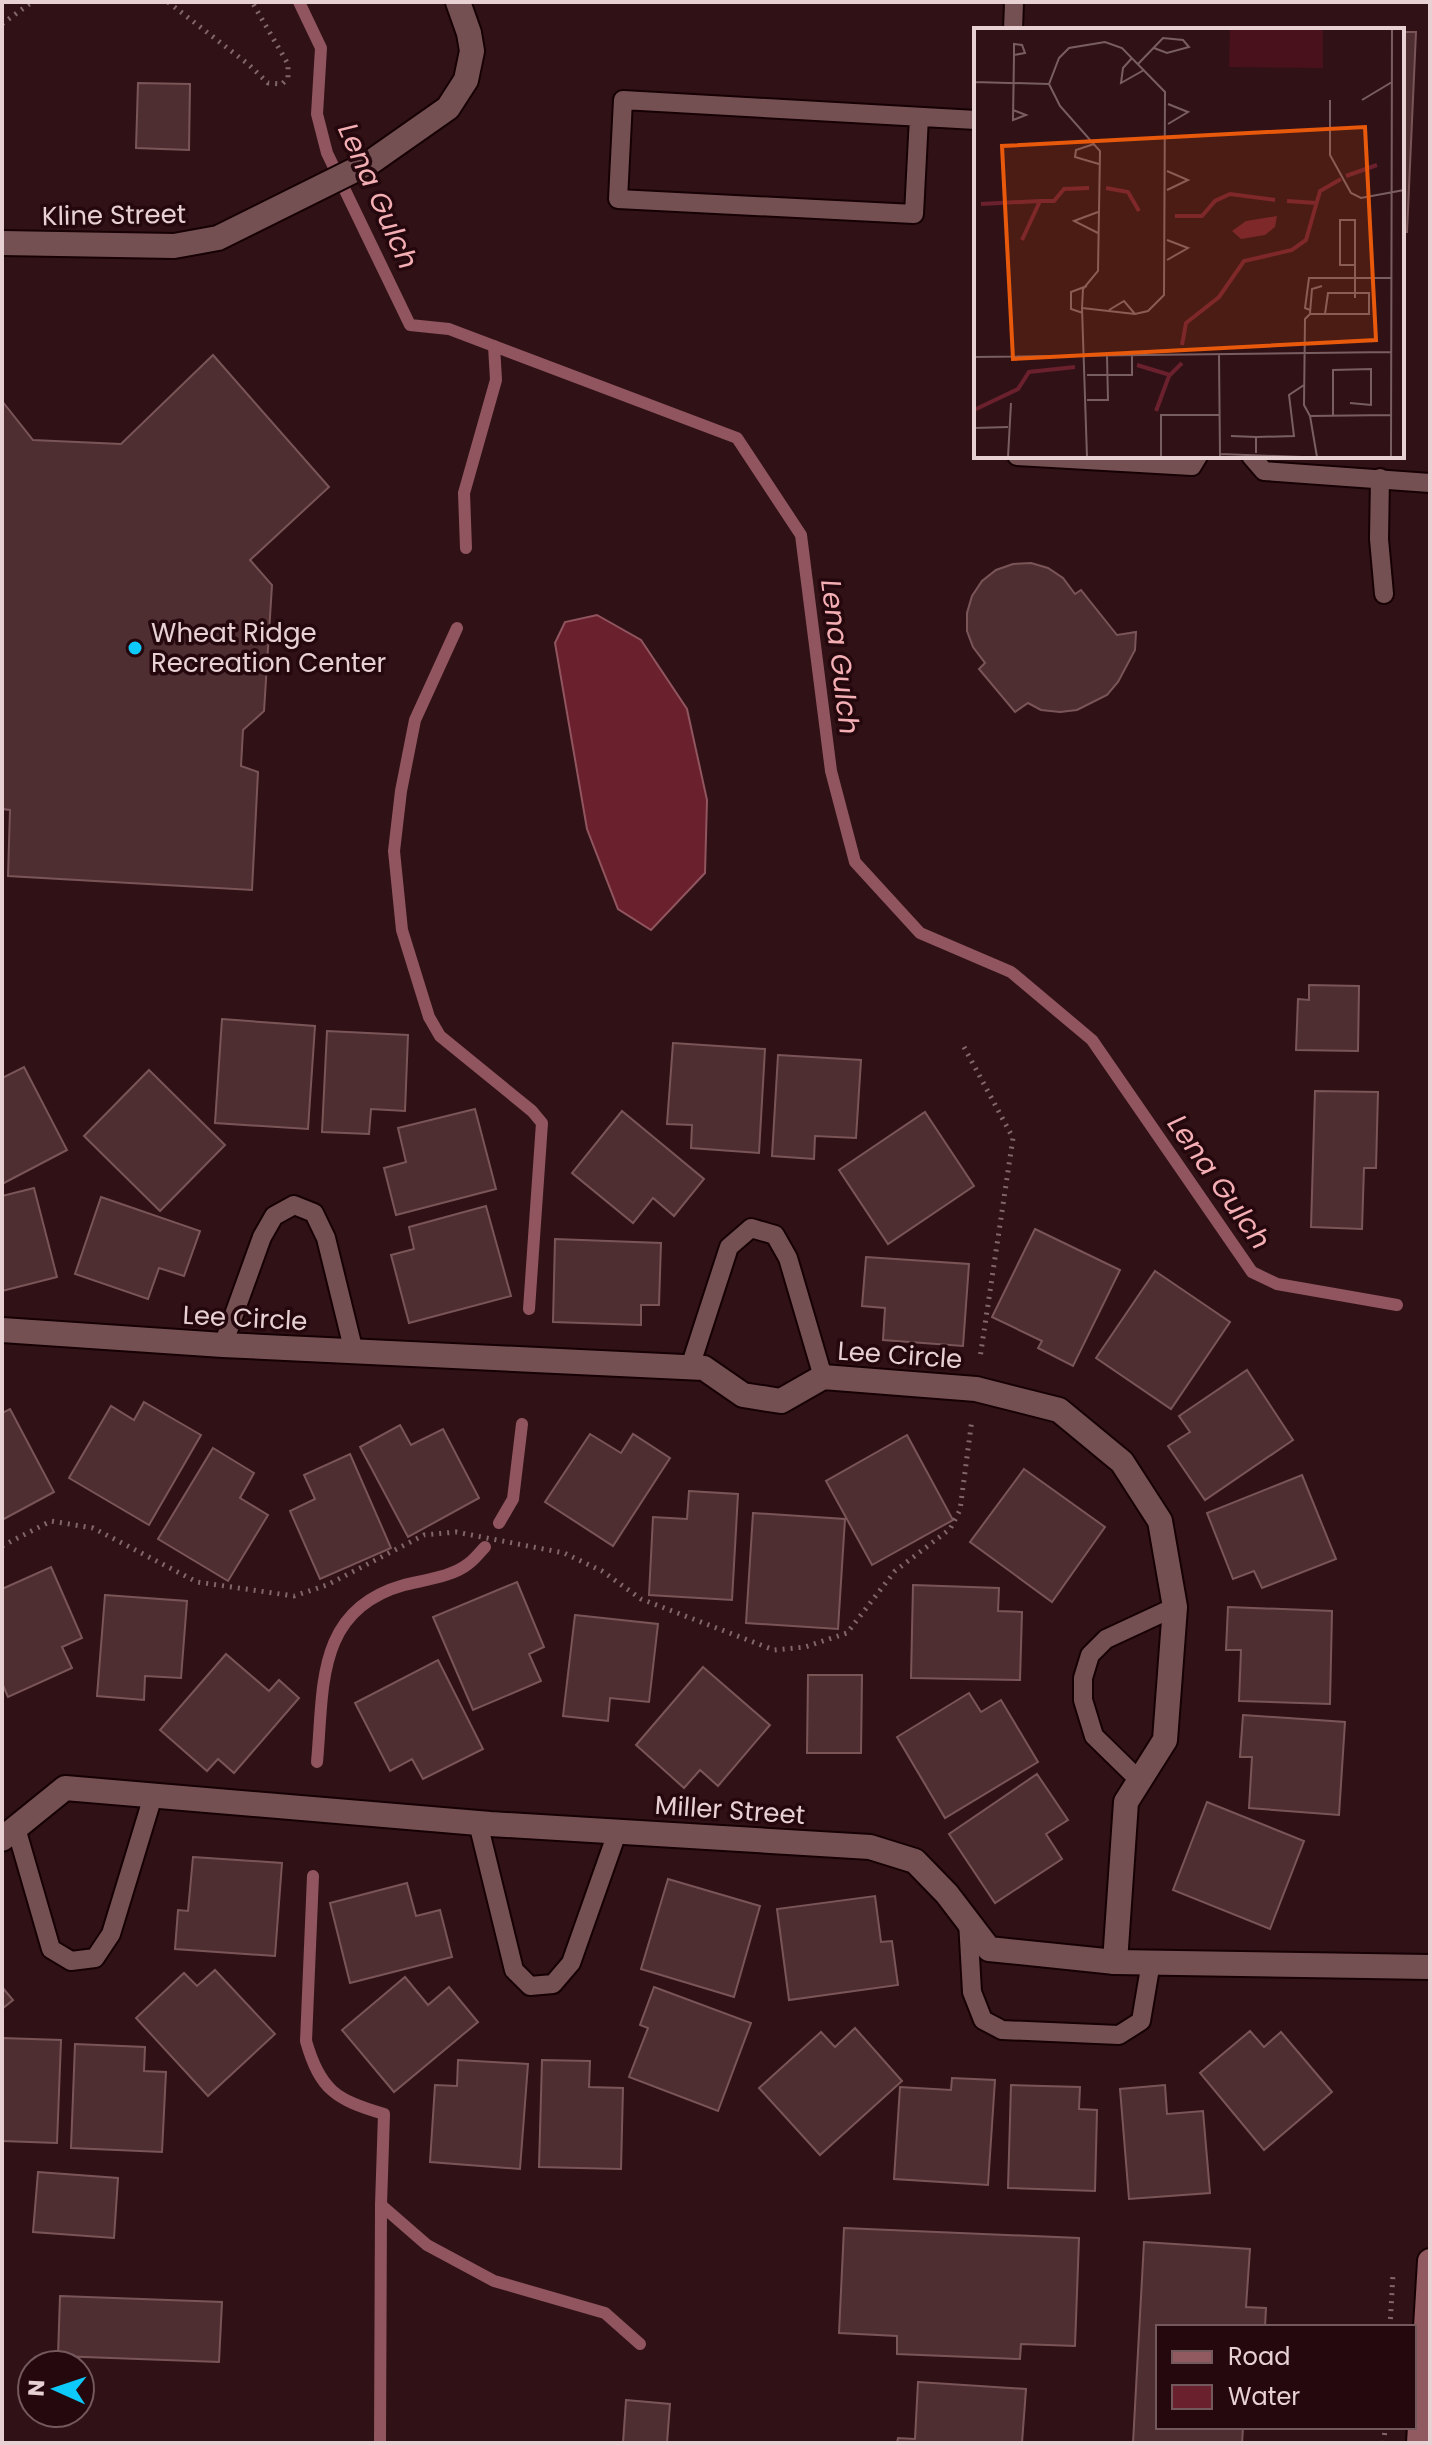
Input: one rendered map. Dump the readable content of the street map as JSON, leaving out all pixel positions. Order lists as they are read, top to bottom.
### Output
{
  "streets": {
    "street": ["Kline Street", "Lee Circle", "Miller Street"]
  },
  "crossings": [
    ["Lee Circle", "Miller Street"]
  ],
  "water": ["Lena Gulch"],
  "places": ["Wheat Ridge Recreation Center"],
  "legend": ["Road", "Water"],
  "north": "left"
}
